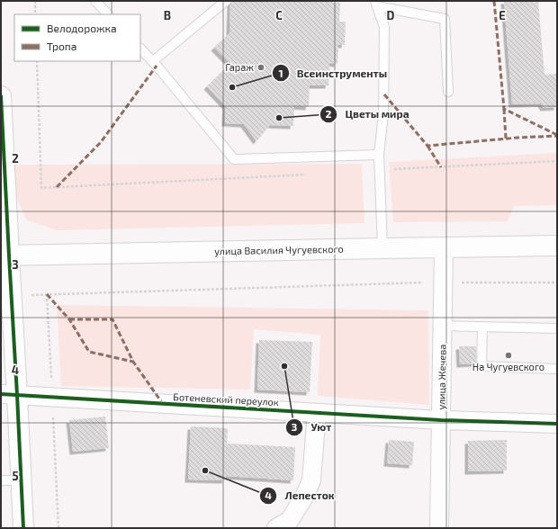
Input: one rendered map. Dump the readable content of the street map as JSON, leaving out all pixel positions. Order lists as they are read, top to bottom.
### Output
{
  "streets": {
    "main road": ["улица Василия Чугуевского"],
    "street": ["улица Жечева", "Ботеневский переулок"]
  },
  "crossings": [
    ["улица Василия Чугуевского", "улица Жечева"],
    ["улица Жечева", "Ботеневский переулок"]
  ],
  "places": [
    "Гараж",
    "Всеинструменты",
    "Цветы мира",
    "На Чугуевского",
    "Уют",
    "Лепесток"
  ],
  "legend": ["Велодорожка", "Тропа"],
  "grid": {
    "columns": [
      "B",
      "C",
      "D",
      "E"
    ],
    "rows": [
      "2",
      "3",
      "4",
      "5"
    ]
  }
}
